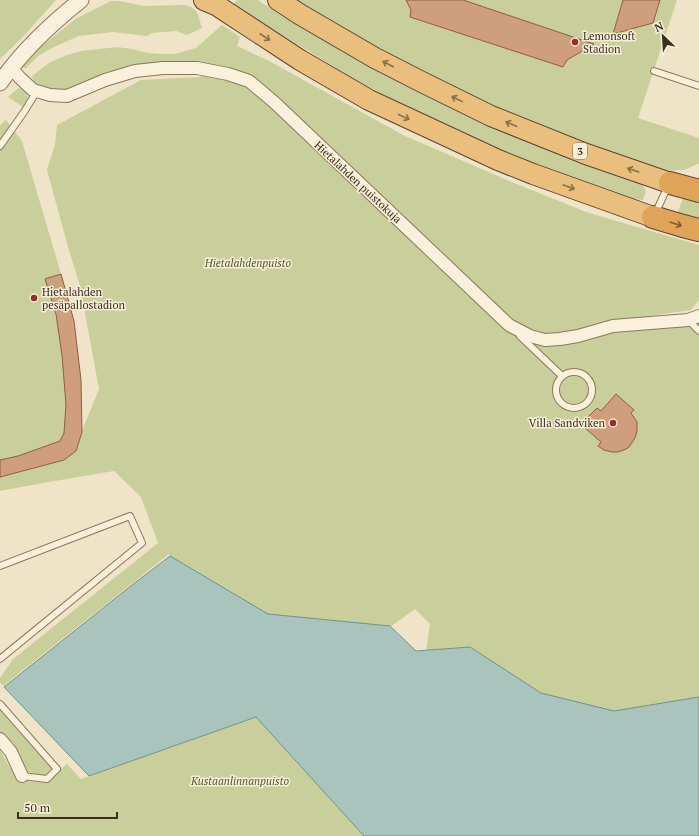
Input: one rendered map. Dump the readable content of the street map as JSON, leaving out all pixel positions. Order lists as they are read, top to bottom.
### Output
{
  "streets": {
    "highway": ["3"],
    "street": ["Hietalahden puistokuja"]
  },
  "parks": ["Hietalahdenpuisto", "Kustaanlinnanpuisto"],
  "places": ["Lemonsoft Stadion", "Hietalahden pesäpallostadion", "Villa Sandviken"],
  "scale_bar": "50 m",
  "north": "top left"
}
